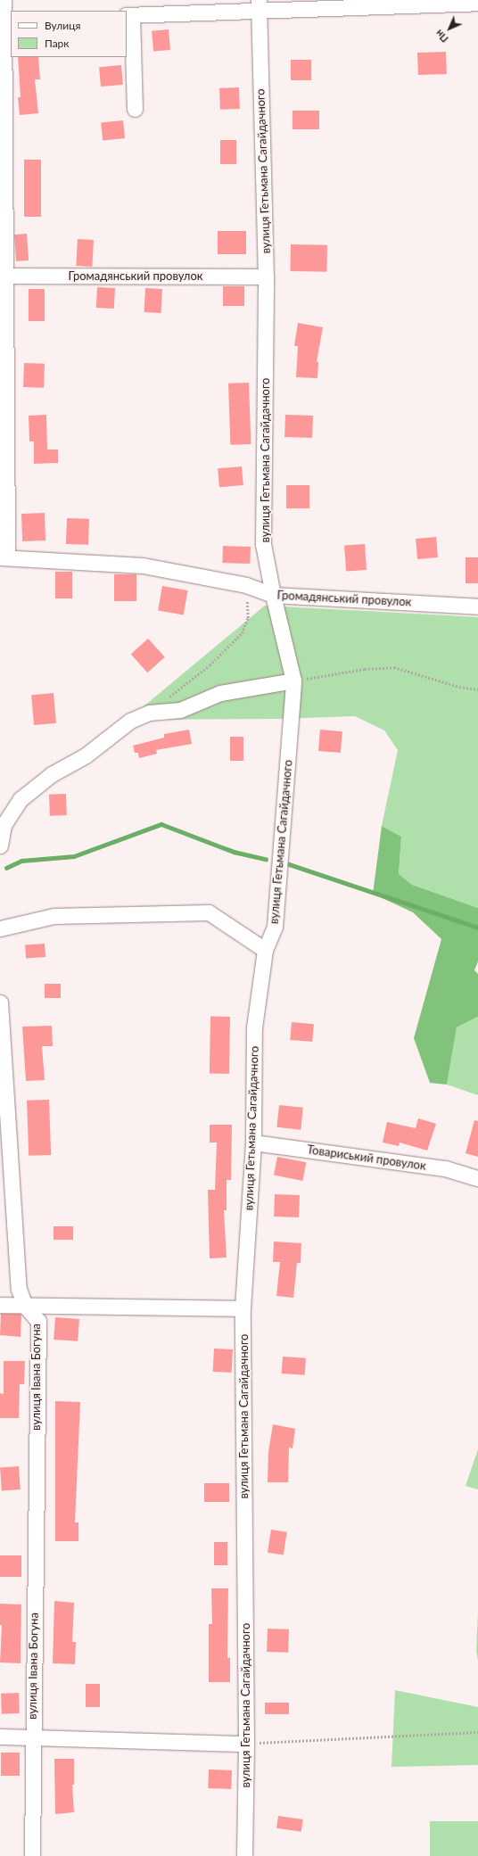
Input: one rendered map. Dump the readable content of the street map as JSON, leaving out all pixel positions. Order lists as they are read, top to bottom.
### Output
{
  "streets": {
    "street": [
      "вулиця Гетьмана Сагайдачного",
      "Громадянський провулок",
      "Товариський провулок",
      "вулиця Івана Богуна"
    ]
  },
  "crossings": [
    ["вулиця Гетьмана Сагайдачного", "Громадянський провулок"],
    ["вулиця Гетьмана Сагайдачного", "Товариський провулок"]
  ],
  "legend": ["Вулиця", "Парк"],
  "north": "bottom left"
}
